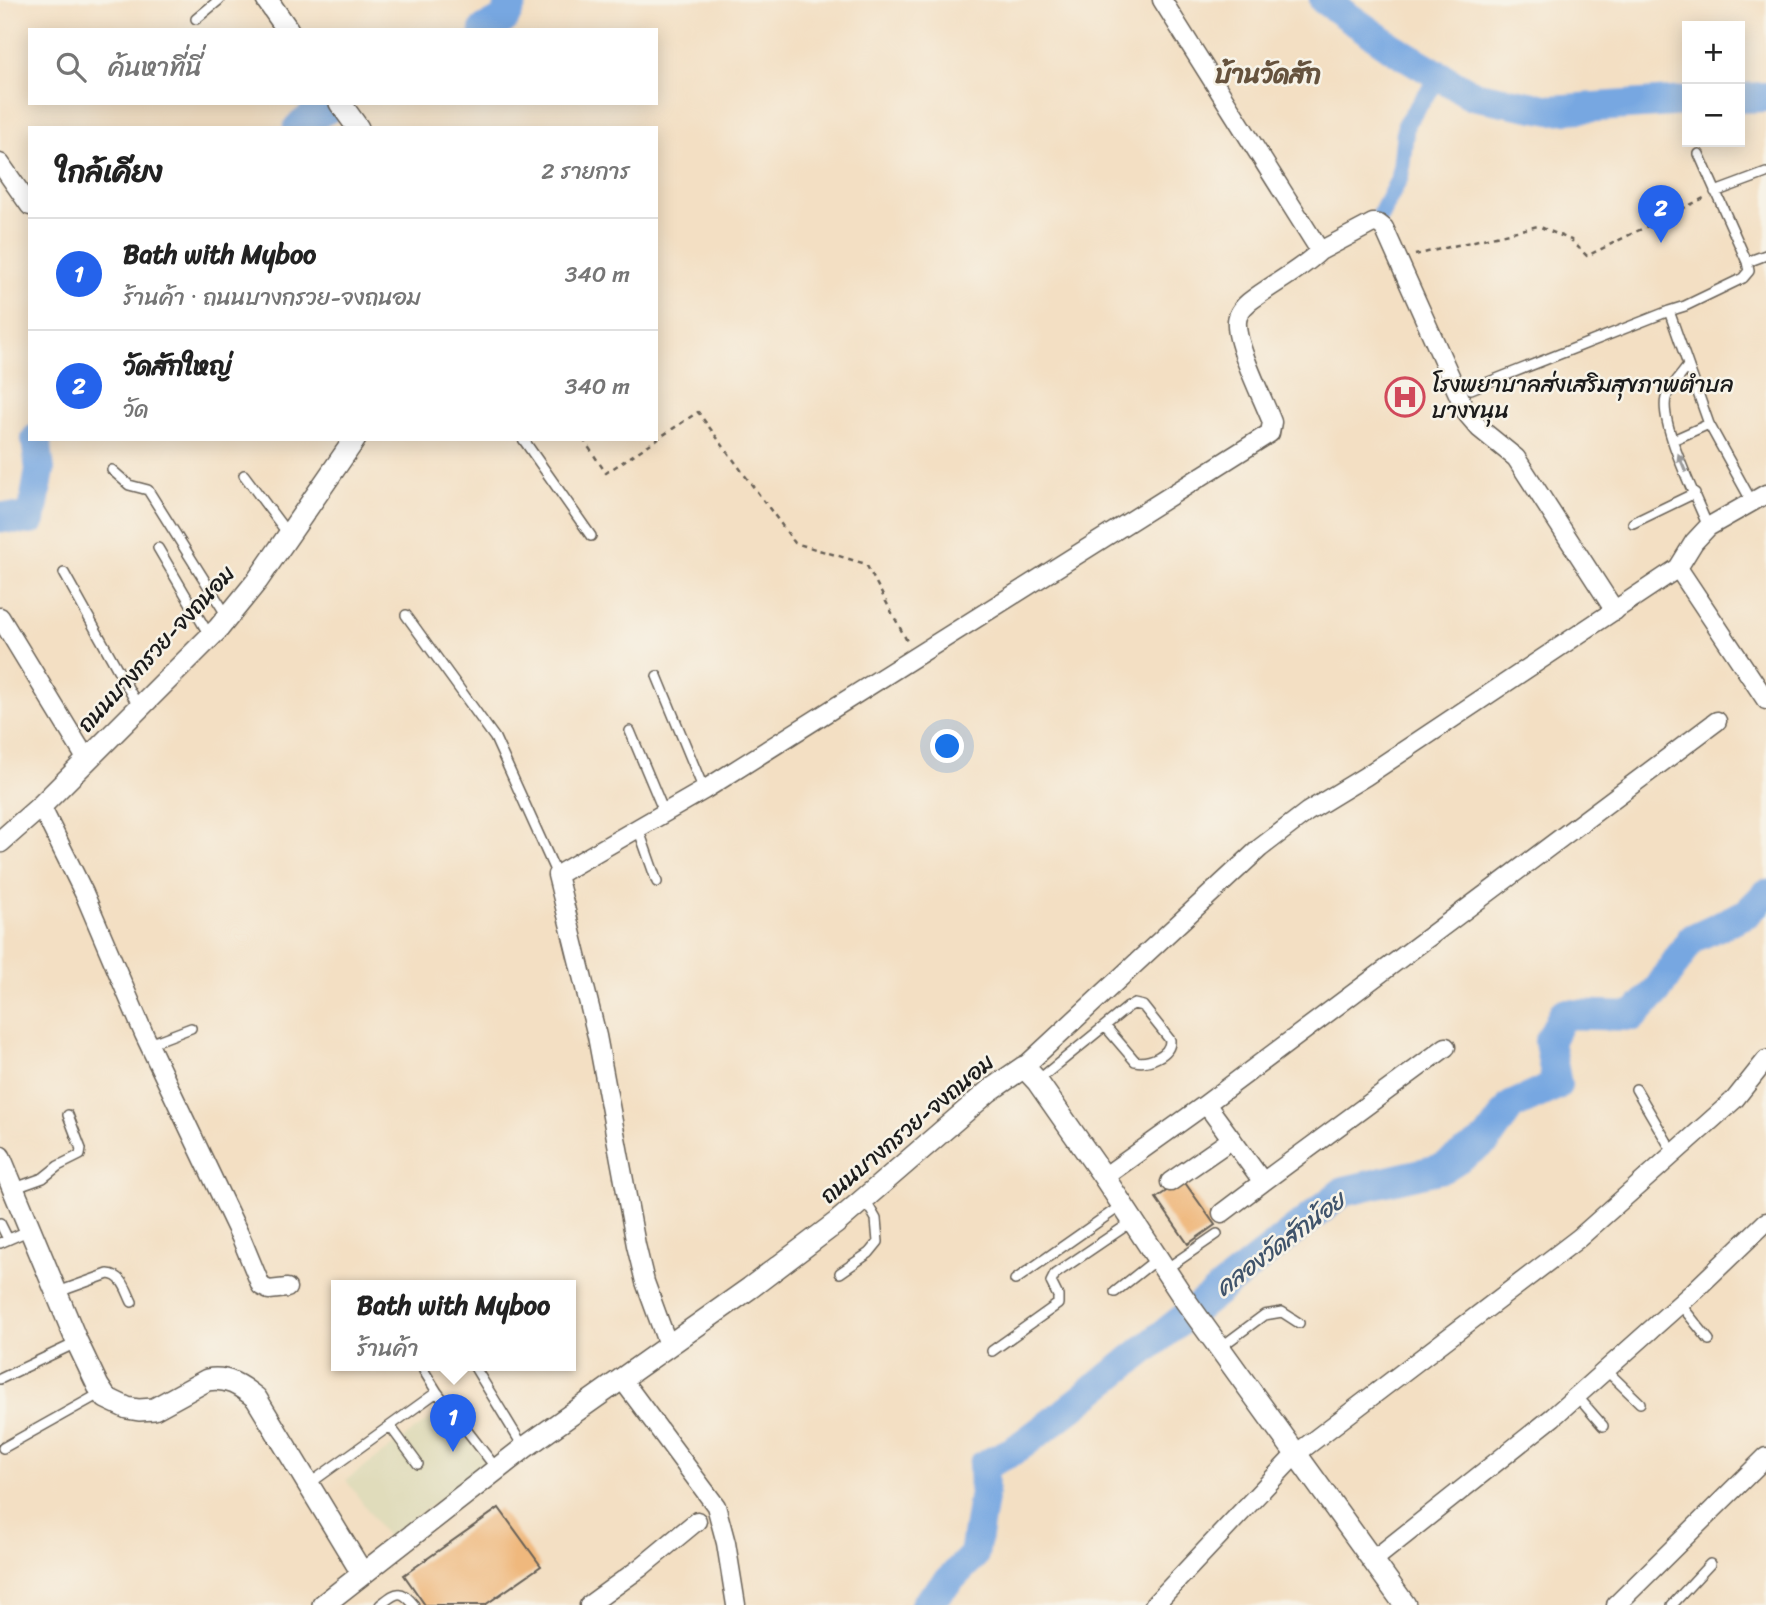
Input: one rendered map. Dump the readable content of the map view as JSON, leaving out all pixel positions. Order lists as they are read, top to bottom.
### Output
{
  "streets": {
    "street": ["ถนนบางกรวย-จงถนอม"]
  },
  "districts": ["บ้านวัดสัก"],
  "water": ["คลองวัดสักน้อย"],
  "places": {
    "hospital": ["โรงพยาบาลส่งเสริมสุขภาพตำบล บางขนุน"]
  },
  "page": {
    "map_buttons": ["+", "−"],
    "search": "ค้นหาที่นี่",
    "heading": ["ใกล้เคียง", "2 รายการ"],
    "pins": ["2", "1"],
    "list": [
      {
        "mark": "1",
        "name": "Bath with Myboo",
        "note": "ร้านค้า · ถนนบางกรวย-จงถนอม",
        "value": "340 m"
      },
      {
        "mark": "2",
        "name": "วัดสักใหญ่",
        "note": "วัด",
        "value": "340 m"
      }
    ],
    "popup": ["Bath with Myboo", "ร้านค้า"]
  }
}
